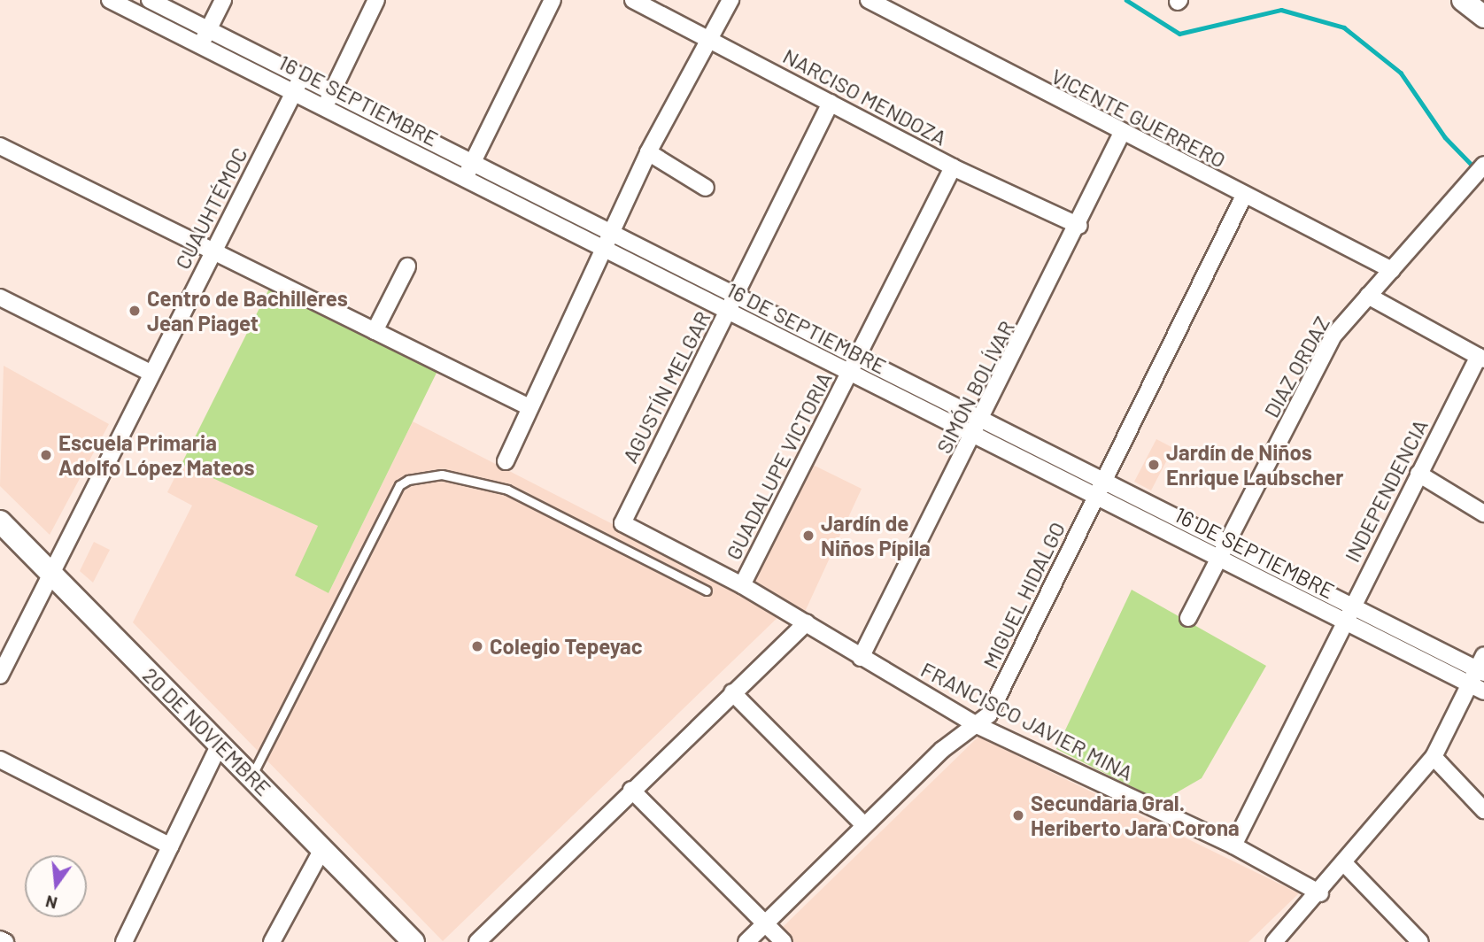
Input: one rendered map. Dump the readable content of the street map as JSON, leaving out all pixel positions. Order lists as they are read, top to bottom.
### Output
{
  "streets": {
    "main road": ["20 DE NOVIEMBRE"],
    "street": [
      "NARCISO MENDOZA",
      "16 DE SEPTIEMBRE",
      "VICENTE GUERRERO",
      "CUAUHTÉMOC",
      "DIAZ ORDAZ",
      "AGUSTÍN MELGAR",
      "SIMÓN BOLÍVAR",
      "GUADALUPE VICTORIA",
      "INDEPENDENCIA",
      "MIGUEL HIDALGO",
      "FRANCISCO JAVIER MINA"
    ]
  },
  "crossings": [
    ["NARCISO MENDOZA", "AGUSTÍN MELGAR"],
    ["NARCISO MENDOZA", "SIMÓN BOLÍVAR"],
    ["NARCISO MENDOZA", "GUADALUPE VICTORIA"],
    ["16 DE SEPTIEMBRE", "CUAUHTÉMOC"],
    ["16 DE SEPTIEMBRE", "DIAZ ORDAZ"],
    ["16 DE SEPTIEMBRE", "AGUSTÍN MELGAR"],
    ["16 DE SEPTIEMBRE", "SIMÓN BOLÍVAR"],
    ["16 DE SEPTIEMBRE", "GUADALUPE VICTORIA"],
    ["16 DE SEPTIEMBRE", "INDEPENDENCIA"],
    ["16 DE SEPTIEMBRE", "MIGUEL HIDALGO"],
    ["VICENTE GUERRERO", "DIAZ ORDAZ"],
    ["VICENTE GUERRERO", "SIMÓN BOLÍVAR"],
    ["VICENTE GUERRERO", "MIGUEL HIDALGO"],
    ["CUAUHTÉMOC", "20 DE NOVIEMBRE"],
    ["AGUSTÍN MELGAR", "FRANCISCO JAVIER MINA"],
    ["SIMÓN BOLÍVAR", "FRANCISCO JAVIER MINA"],
    ["GUADALUPE VICTORIA", "FRANCISCO JAVIER MINA"],
    ["INDEPENDENCIA", "FRANCISCO JAVIER MINA"],
    ["MIGUEL HIDALGO", "FRANCISCO JAVIER MINA"]
  ],
  "places": [
    "Centro de Bachilleres Jean Piaget",
    "Escuela Primaria Adolfo López Mateos",
    "Jardín de Niños Enrique Laubscher",
    "Jardín de Niños Pípila",
    "Colegio Tepeyac",
    "Secundaria Gral. Heriberto Jara Corona"
  ],
  "north": "bottom"
}
